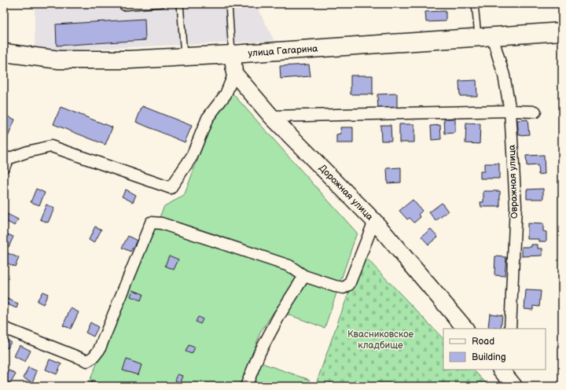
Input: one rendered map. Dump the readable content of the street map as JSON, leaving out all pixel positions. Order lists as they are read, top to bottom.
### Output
{
  "streets": {
    "main road": ["улица Гагарина"],
    "street": ["Овражная улица", "Дорожная улица"]
  },
  "crossings": [
    ["улица Гагарина", "Овражная улица"]
  ],
  "parks": ["Квасниковское кладбище"],
  "legend": ["Road", "Building"]
}
